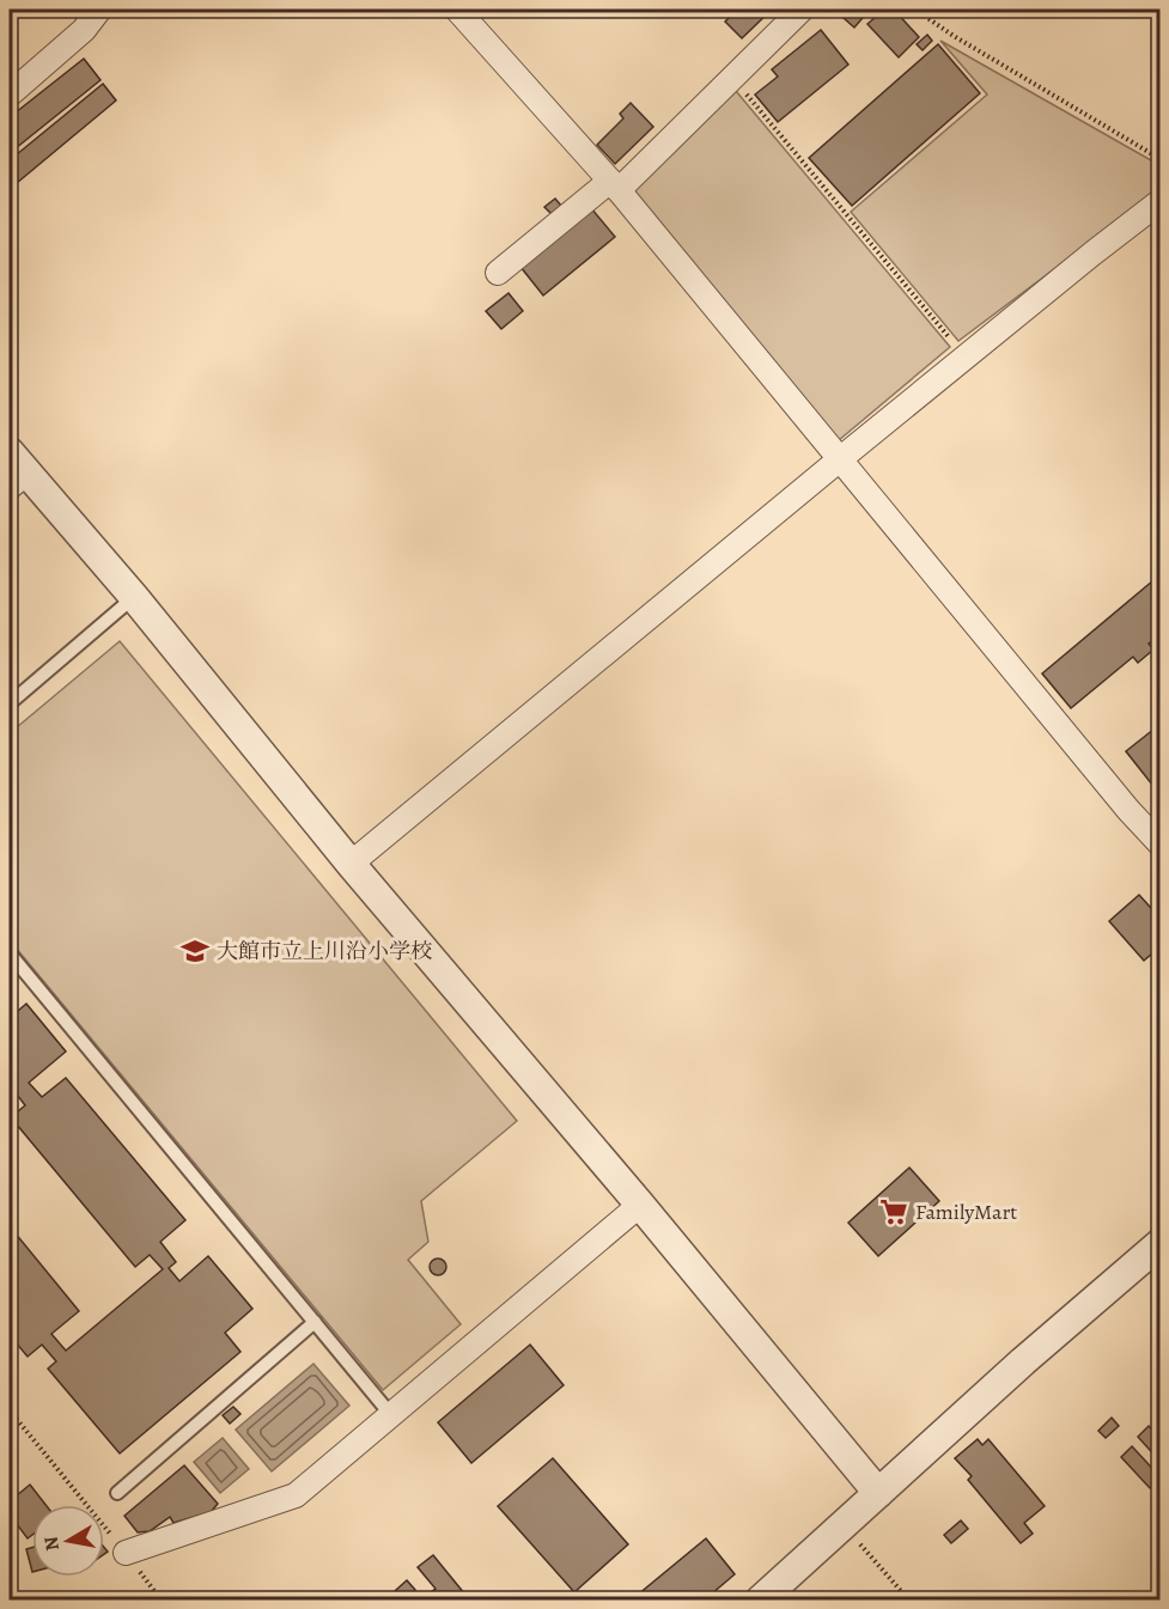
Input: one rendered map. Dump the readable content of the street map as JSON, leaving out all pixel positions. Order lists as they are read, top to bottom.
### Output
{
  "places": {
    "school or university": ["大館市立上川沿小学校"],
    "supermarket": ["FamilyMart"]
  },
  "north": "left"
}
